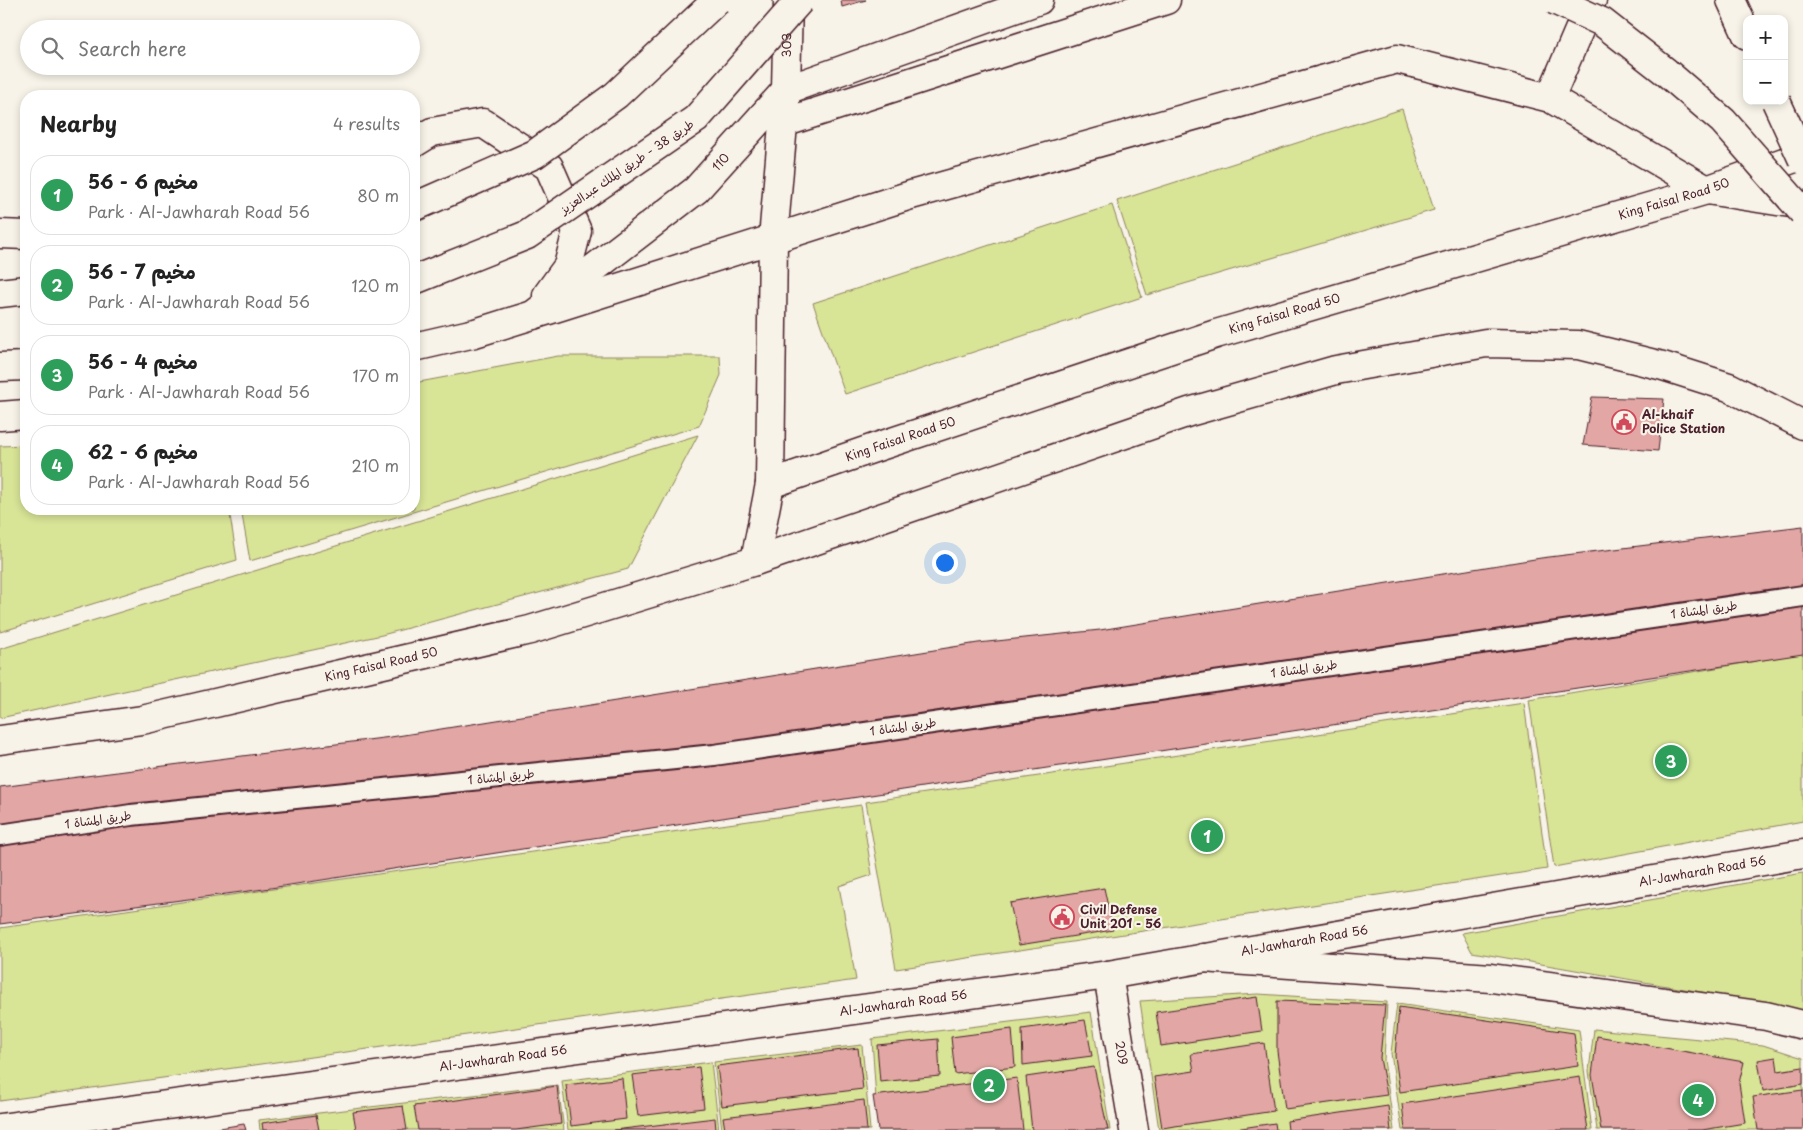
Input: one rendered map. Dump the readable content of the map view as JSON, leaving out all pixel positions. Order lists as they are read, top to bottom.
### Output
{
  "streets": {
    "street": [
      "303",
      "110",
      "طريق 38 - طريق الملك عبدالعزيز",
      "King Faisal Road 50",
      "طريق المشاة 1",
      "Al-Jawharah Road 56",
      "209"
    ]
  },
  "crossings": [
    ["303", "110"],
    ["303", "King Faisal Road 50"],
    ["Al-Jawharah Road 56", "209"]
  ],
  "places": {
    "public building": ["Al-khaif Police Station", "Civil Defense Unit 201 - 56"]
  },
  "page": {
    "map_buttons": ["+", "−"],
    "search": "Search here",
    "heading": ["Nearby", "4 results"],
    "list": [
      {
        "mark": "1",
        "name": "مخيم 6 - 56",
        "note": "Park · Al-Jawharah Road 56",
        "value": "80 m"
      },
      {
        "mark": "2",
        "name": "مخيم 7 - 56",
        "note": "Park · Al-Jawharah Road 56",
        "value": "120 m"
      },
      {
        "mark": "3",
        "name": "مخيم 4 - 56",
        "note": "Park · Al-Jawharah Road 56",
        "value": "170 m"
      },
      {
        "mark": "4",
        "name": "مخيم 6 - 62",
        "note": "Park · Al-Jawharah Road 56",
        "value": "210 m"
      }
    ],
    "pins": [
      "3",
      "1",
      "2",
      "4"
    ]
  }
}
